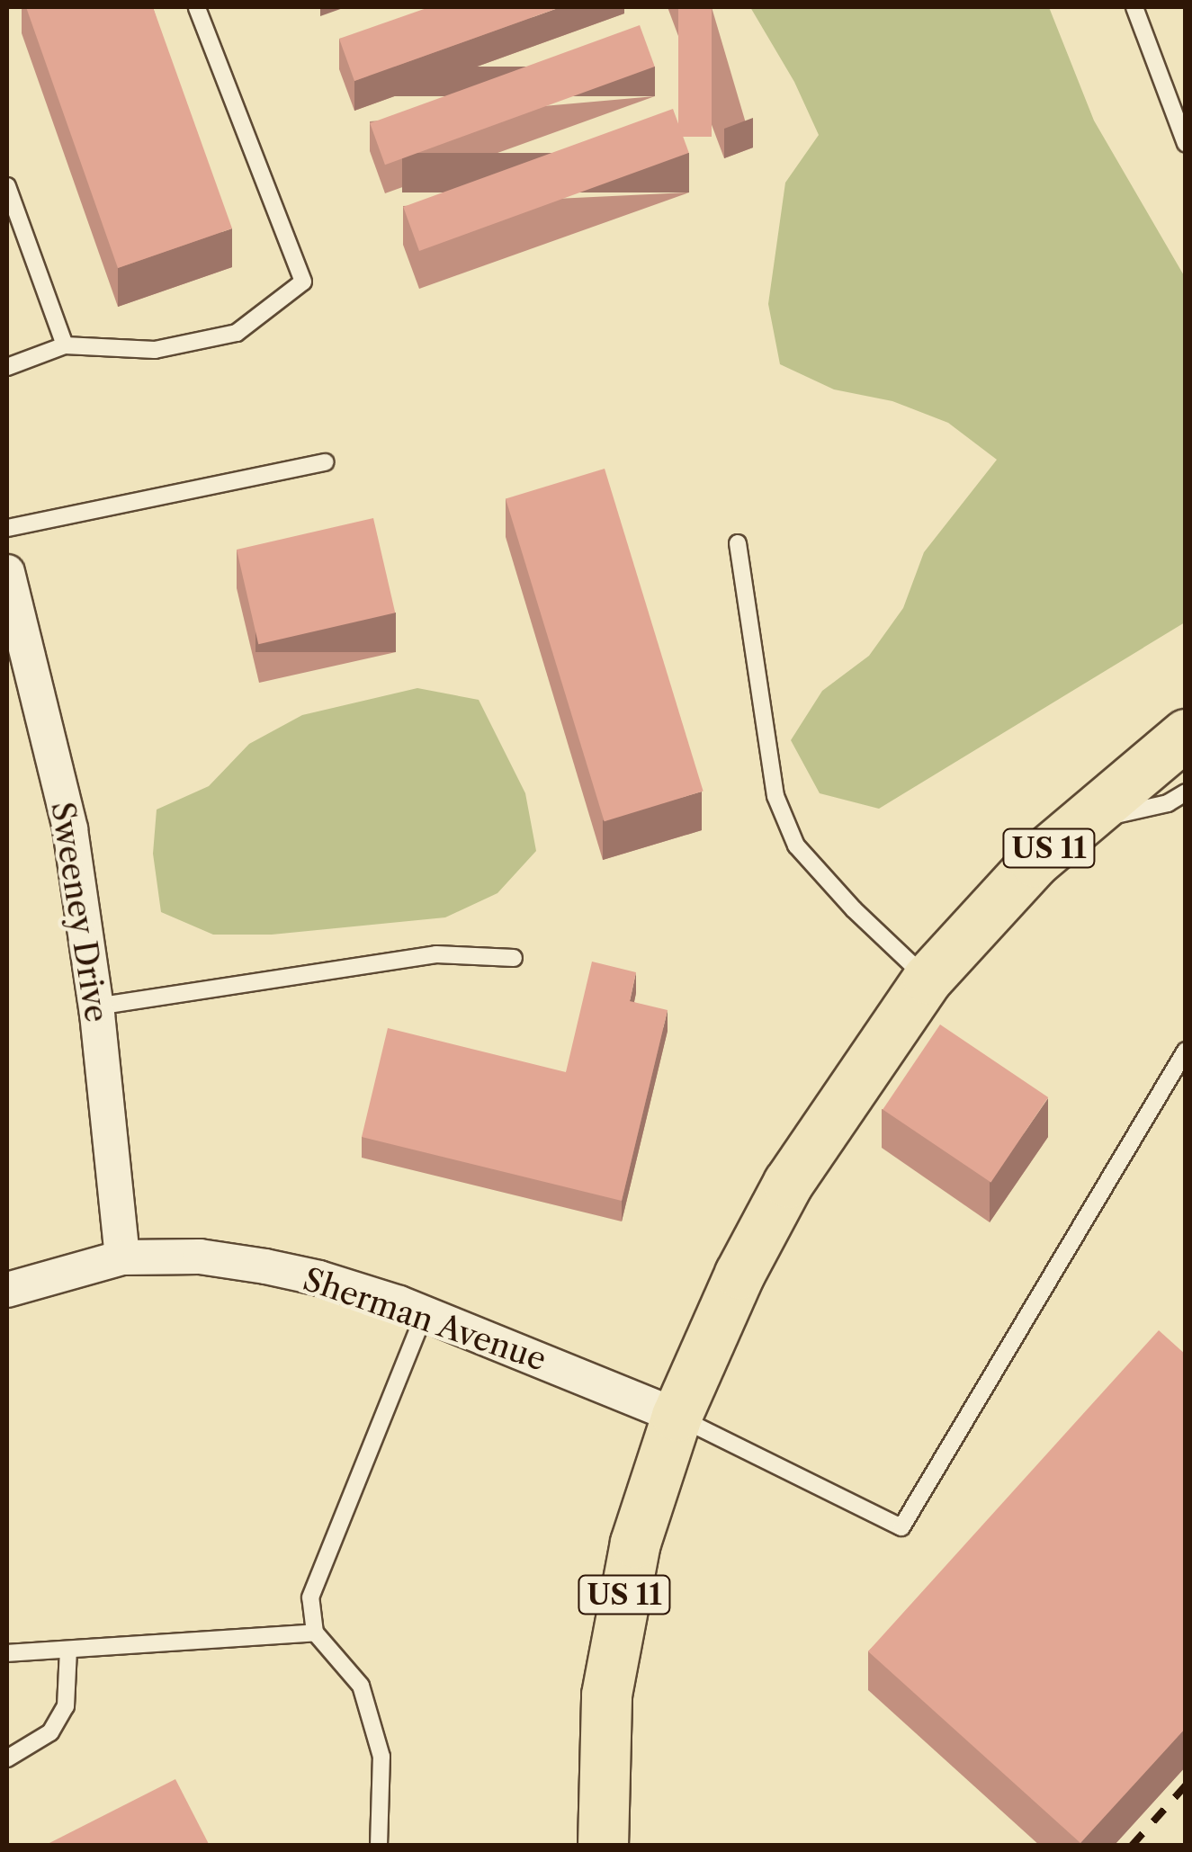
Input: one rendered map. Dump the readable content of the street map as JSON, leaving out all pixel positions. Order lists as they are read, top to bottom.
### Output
{
  "streets": {
    "main road": ["US 11"],
    "street": ["Sweeney Drive", "Sherman Avenue"]
  },
  "crossings": [
    ["US 11", "Sherman Avenue"],
    ["Sweeney Drive", "Sherman Avenue"]
  ]
}
